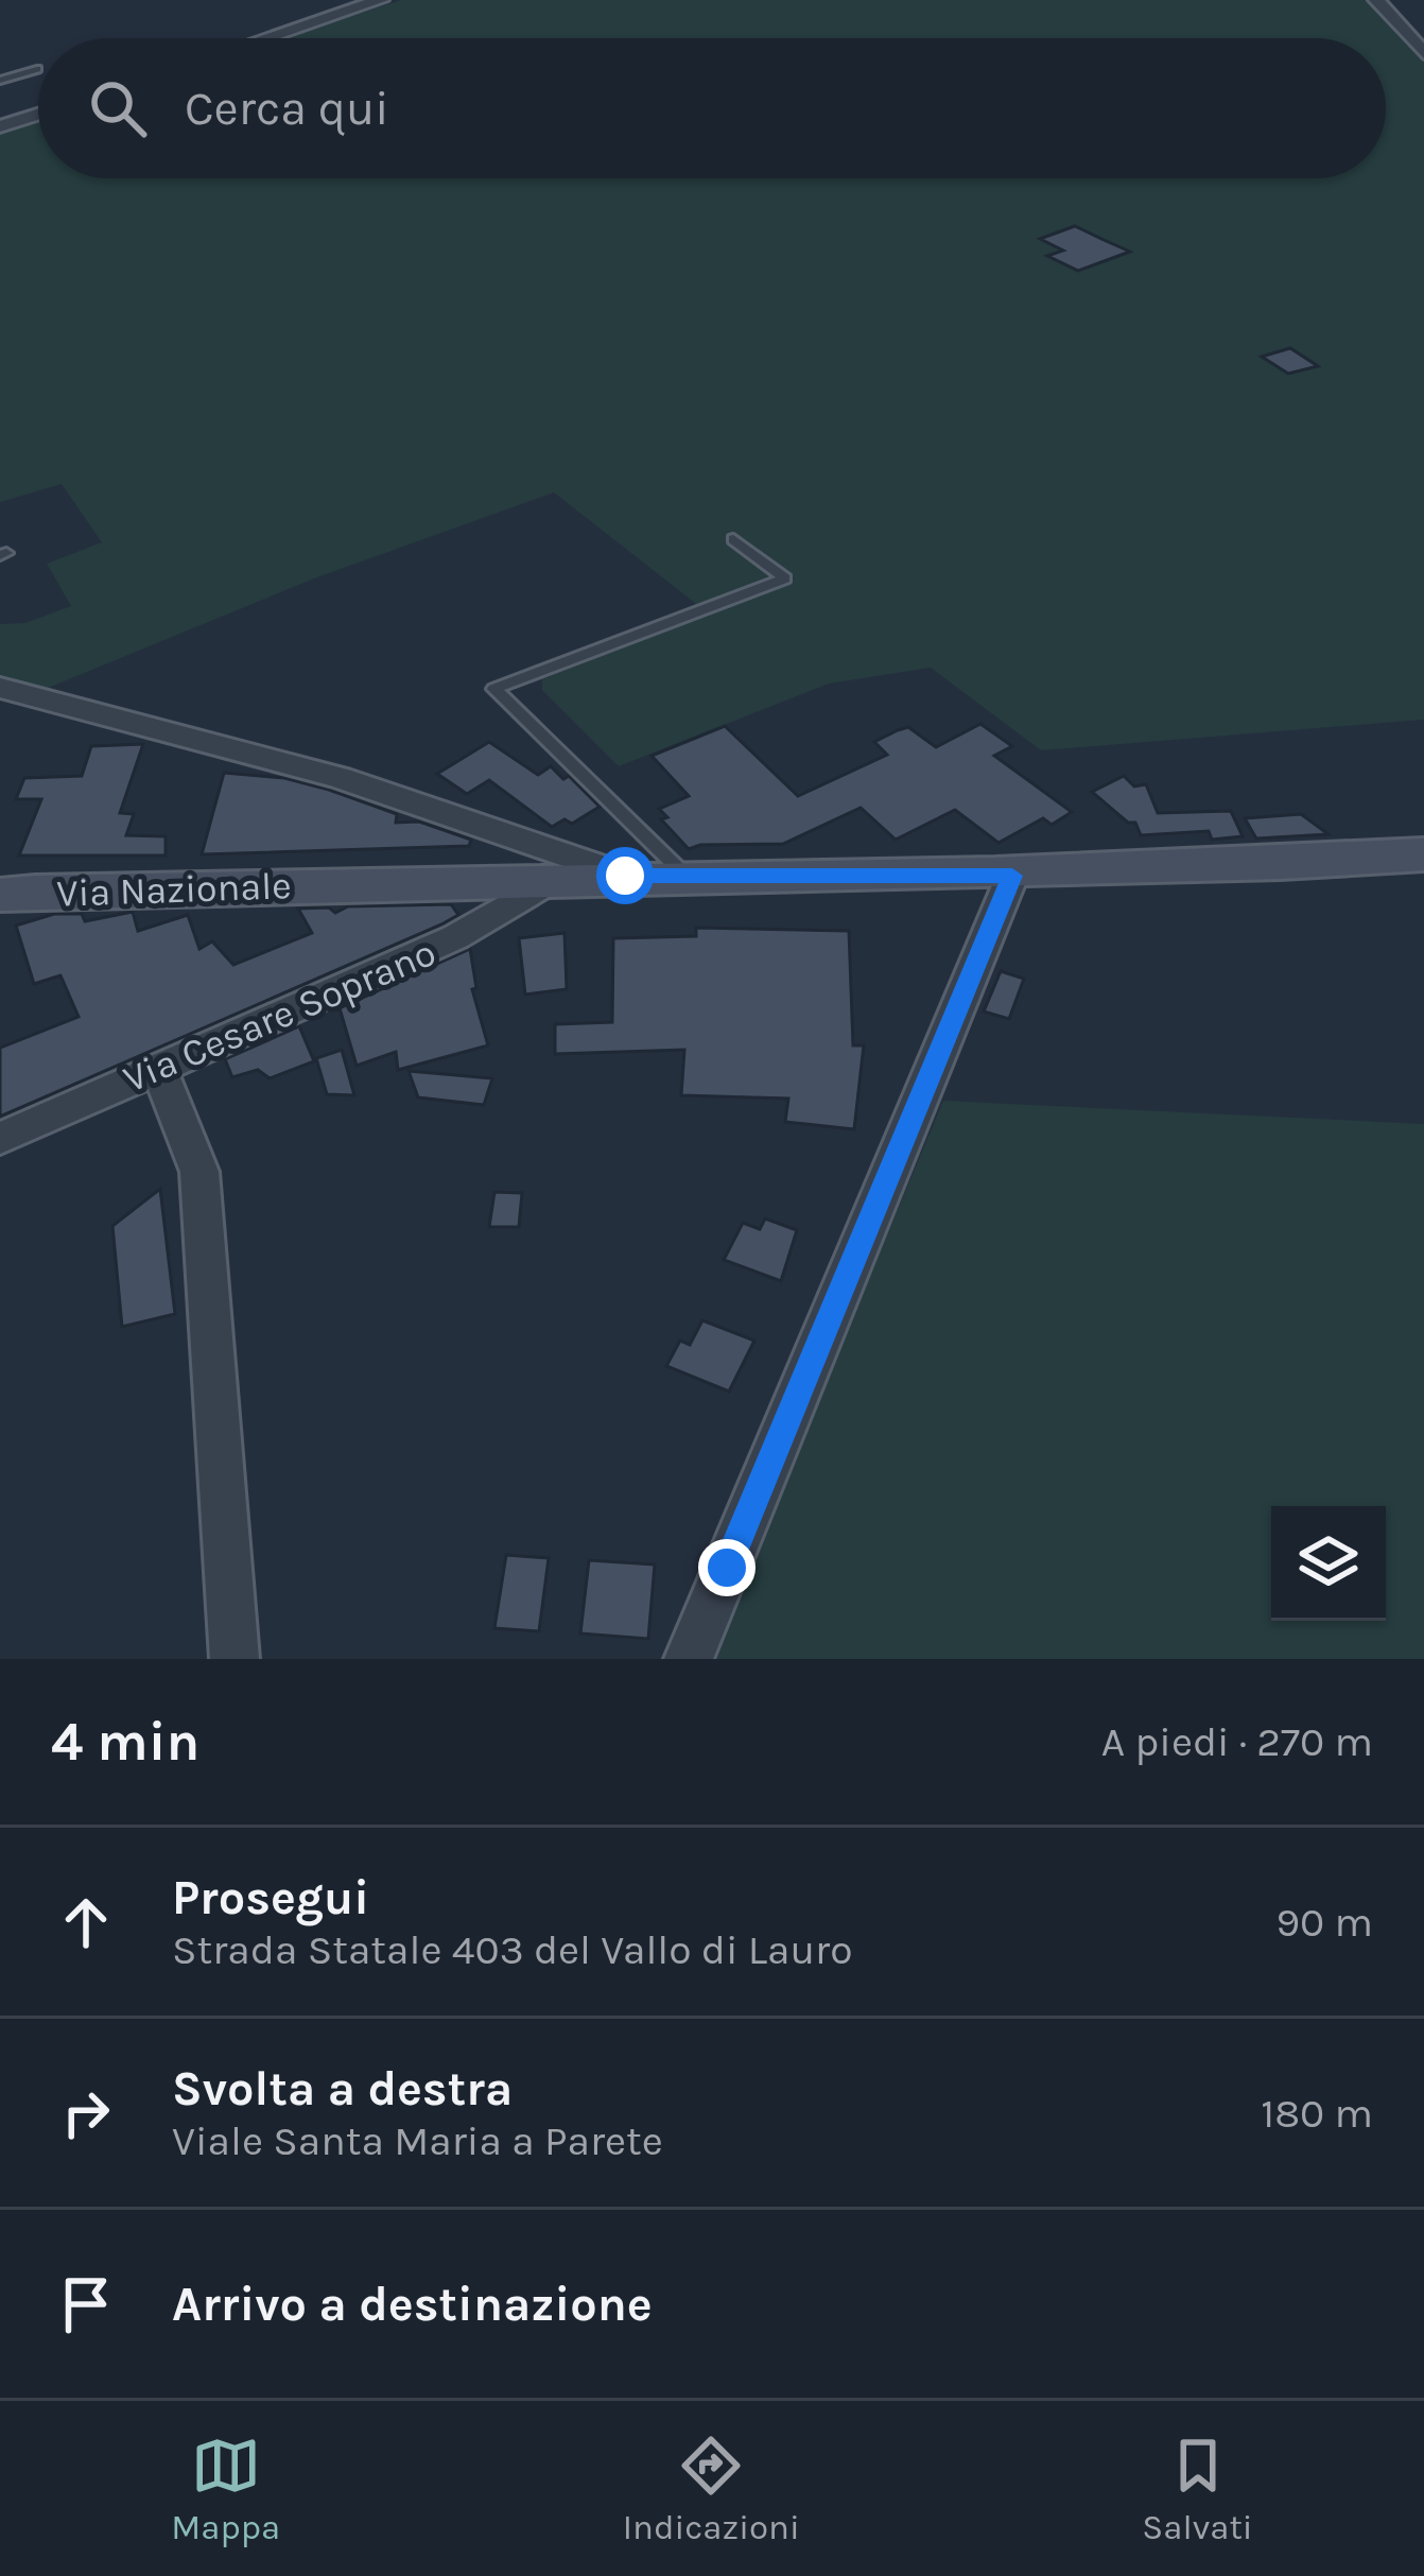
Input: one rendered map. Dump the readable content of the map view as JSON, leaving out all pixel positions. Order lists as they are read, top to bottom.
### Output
{
  "streets": {
    "main road": ["Via Nazionale"],
    "street": ["Via Cesare Soprano"]
  },
  "crossings": [
    ["Via Nazionale", "Via Cesare Soprano"]
  ],
  "page": {
    "search": "Cerca qui",
    "heading": ["4 min", "A piedi · 270 m"],
    "list": [
      ["Prosegui", "Strada Statale 403 del Vallo di Lauro", "90 m"],
      ["Svolta a destra", "Viale Santa Maria a Parete", "180 m"],
      "Arrivo a destinazione"
    ],
    "nav": ["Mappa", "Indicazioni", "Salvati"]
  }
}
